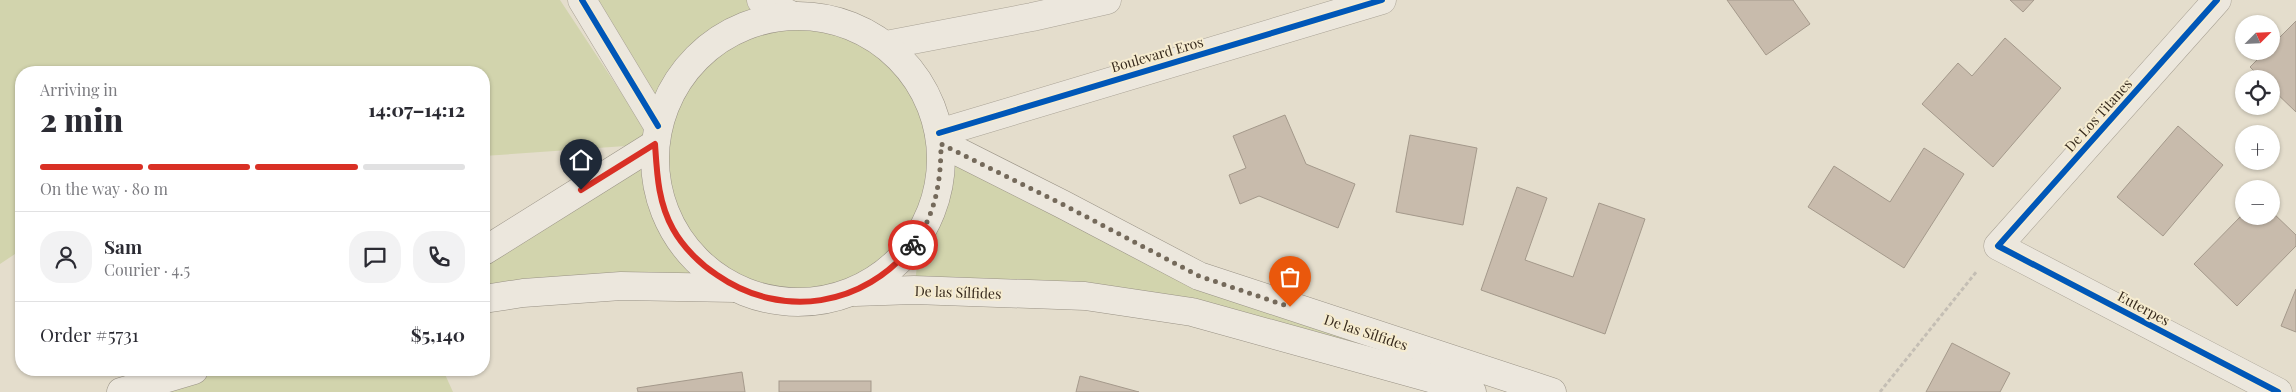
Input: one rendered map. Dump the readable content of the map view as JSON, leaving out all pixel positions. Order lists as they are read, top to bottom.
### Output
{
  "streets": {
    "main road": [
      "Boulevard Eros",
      "De Los Titanes",
      "De las Sílfides",
      "Euterpes"
    ]
  },
  "crossings": [
    ["Boulevard Eros", "De las Sílfides"],
    ["De Los Titanes", "Euterpes"]
  ],
  "north": "top right",
  "page": {
    "map_buttons": ["+", "−"],
    "heading": ["2 min", "Arriving in", "14:07–14:12"],
    "panel": [
      "Sam",
      "Courier · 4.5",
      "Order #5731",
      "$5,140"
    ],
    "bar": "On the way · 80 m"
  }
}
